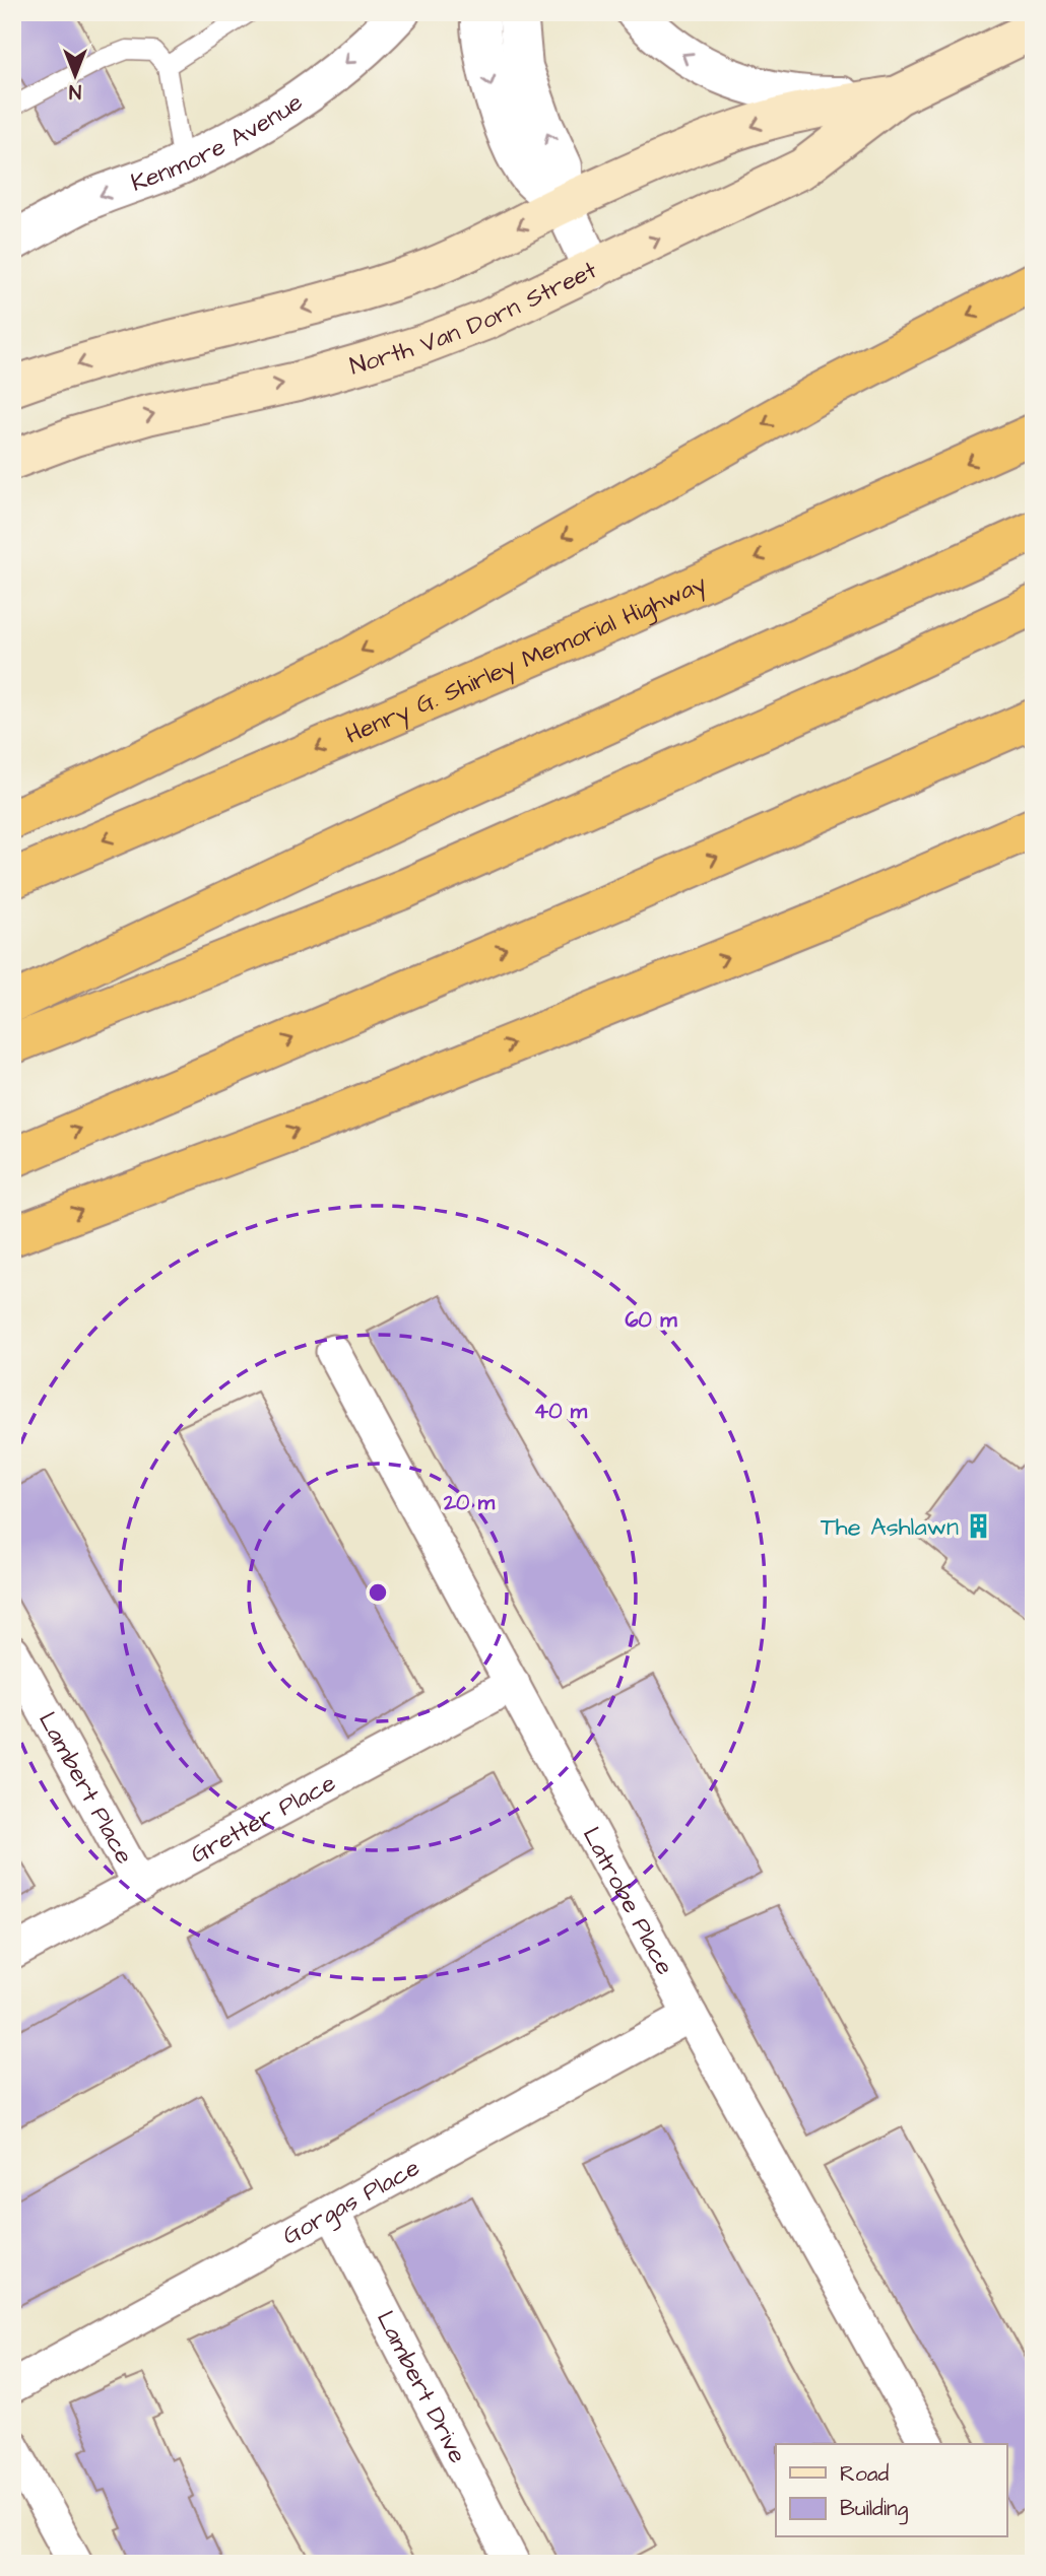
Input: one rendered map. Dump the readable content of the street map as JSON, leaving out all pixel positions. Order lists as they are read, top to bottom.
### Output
{
  "streets": {
    "highway": ["Henry G. Shirley Memorial Highway"],
    "main road": ["North Van Dorn Street"],
    "street": [
      "Kenmore Avenue",
      "Lambert Place",
      "Gretter Place",
      "Latrobe Place",
      "Gorgas Place",
      "Lambert Drive"
    ]
  },
  "crossings": [
    ["Lambert Place", "Gretter Place"],
    ["Gretter Place", "Latrobe Place"],
    ["Latrobe Place", "Gorgas Place"],
    ["Gorgas Place", "Lambert Drive"]
  ],
  "one_way": ["Kenmore Avenue"],
  "places": {
    "building": ["The Ashlawn"]
  },
  "legend": ["Road", "Building"],
  "north": "bottom",
  "rings": ["60 m", "40 m", "20 m"]
}
